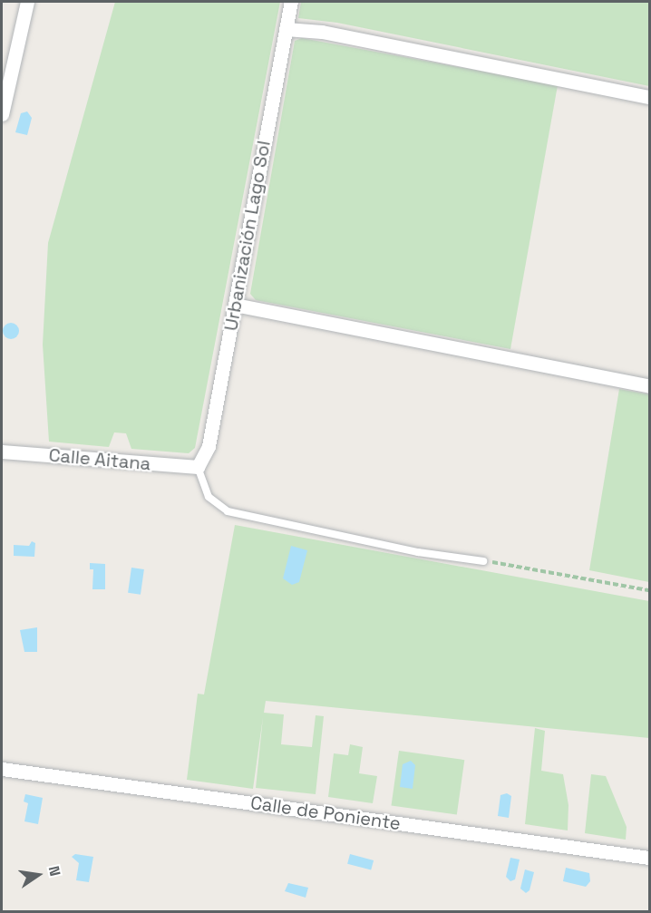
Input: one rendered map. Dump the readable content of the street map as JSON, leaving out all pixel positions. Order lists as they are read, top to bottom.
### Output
{
  "streets": {
    "street": ["Urbanización Lago Sol", "Calle Aitana", "Calle de Poniente"]
  },
  "crossings": [
    ["Urbanización Lago Sol", "Calle Aitana"]
  ],
  "north": "right"
}
